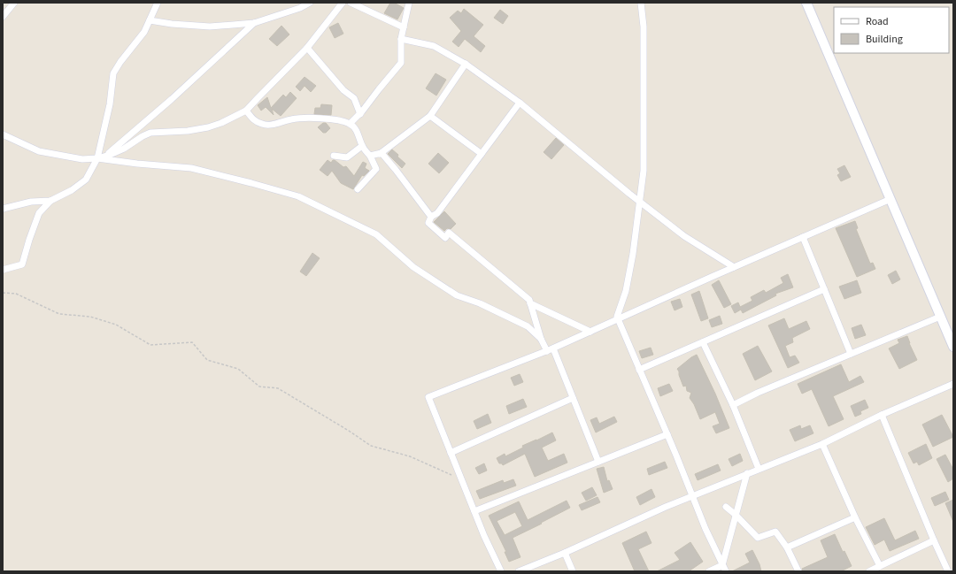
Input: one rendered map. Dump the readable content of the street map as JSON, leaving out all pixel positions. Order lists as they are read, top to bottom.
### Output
{
  "legend": ["Road", "Building"]
}
